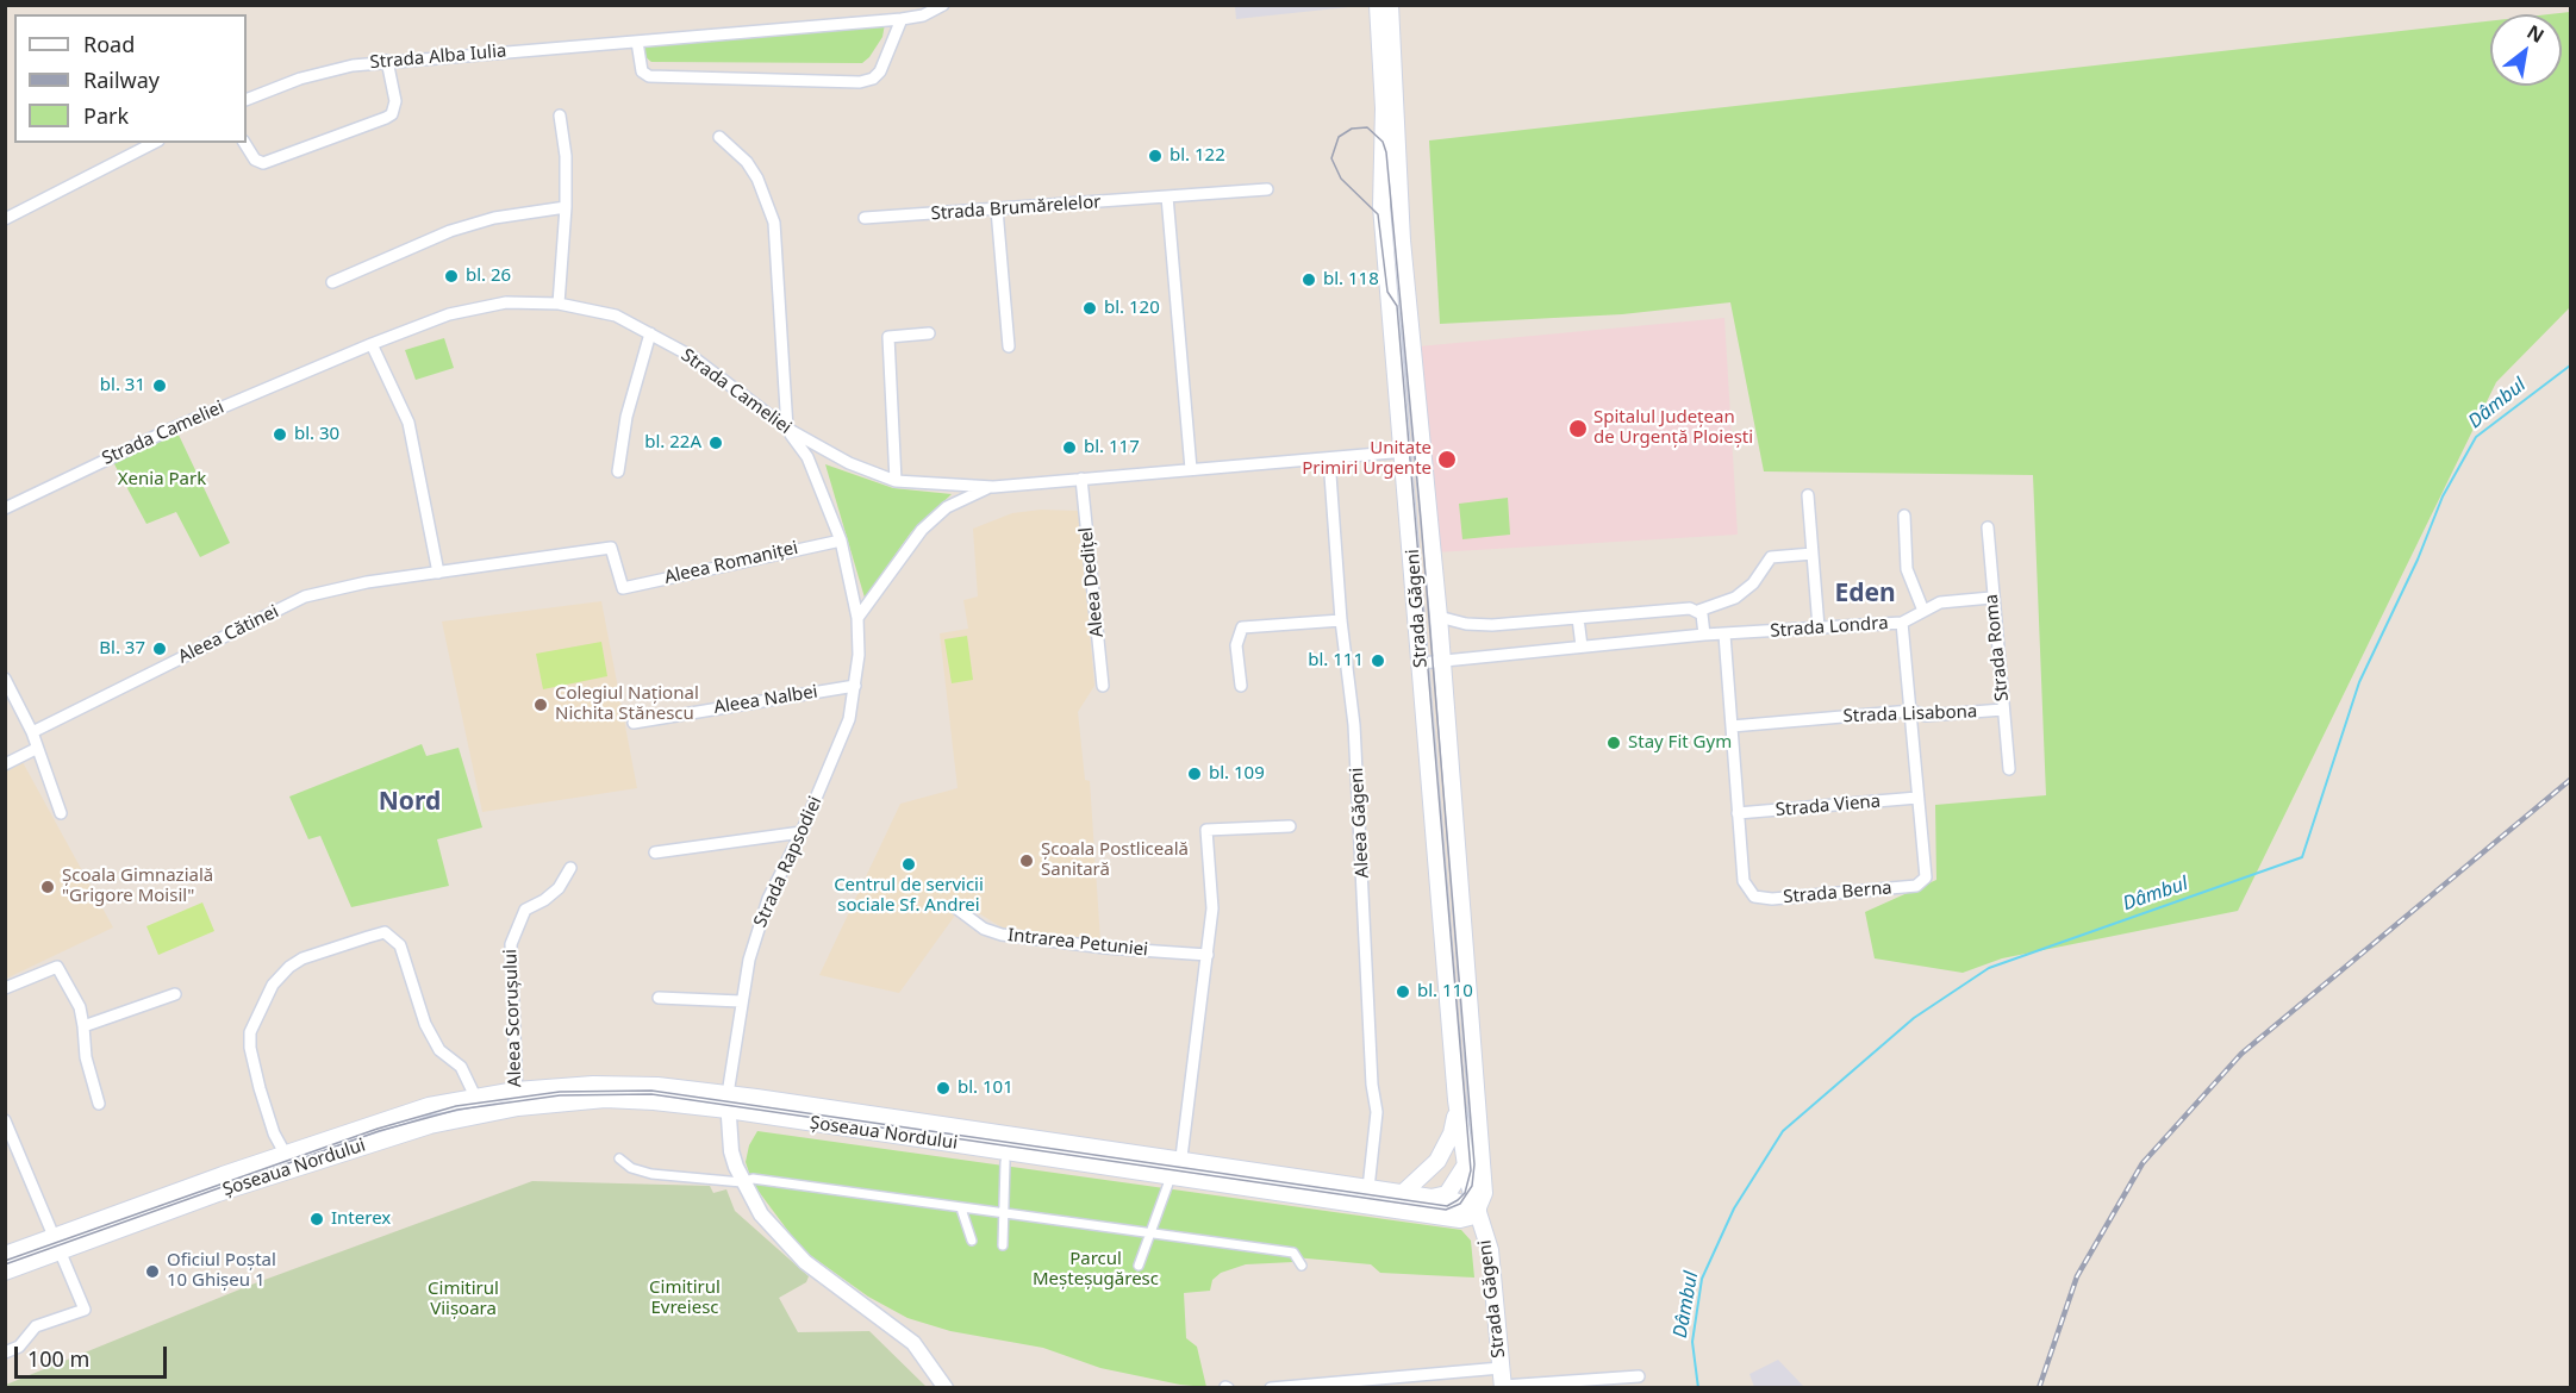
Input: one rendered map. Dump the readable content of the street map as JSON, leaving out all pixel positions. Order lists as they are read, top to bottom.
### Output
{
  "streets": {
    "main road": ["Strada Găgeni", "Șoseaua Nordului"],
    "street": [
      "Strada Alba Iulia",
      "Strada Brumărelelor",
      "Strada Cameliei",
      "Aleea Romaniței",
      "Aleea Dedițel",
      "Strada Londra",
      "Aleea Cătinei",
      "Strada Roma",
      "Aleea Nalbei",
      "Strada Lisabona",
      "Strada Viena",
      "Aleea Găgeni",
      "Strada Rapsodiei",
      "Strada Berna",
      "Intrarea Petuniei",
      "Aleea Scorușului"
    ]
  },
  "crossings": [
    ["Strada Cameliei", "Aleea Dedițel"],
    ["Strada Cameliei", "Strada Găgeni"],
    ["Strada Cameliei", "Aleea Găgeni"],
    ["Strada Cameliei", "Strada Rapsodiei"],
    ["Aleea Romaniței", "Aleea Cătinei"],
    ["Aleea Romaniței", "Strada Rapsodiei"],
    ["Strada Găgeni", "Strada Londra"],
    ["Strada Găgeni", "Șoseaua Nordului"],
    ["Strada Londra", "Strada Roma"],
    ["Strada Roma", "Strada Lisabona"],
    ["Aleea Nalbei", "Strada Rapsodiei"],
    ["Strada Viena", "Strada Berna"],
    ["Aleea Găgeni", "Șoseaua Nordului"],
    ["Strada Rapsodiei", "Șoseaua Nordului"],
    ["Aleea Scorușului", "Șoseaua Nordului"]
  ],
  "districts": ["Eden", "Nord"],
  "water": ["Dâmbul"],
  "parks": [
    "Xenia Park",
    "Parcul Meșteșugăresc",
    "Cimitirul Evreiesc",
    "Cimitirul Viișoara"
  ],
  "places": [
    "bl. 122",
    "bl. 26",
    "bl. 118",
    "bl. 120",
    "bl. 31",
    "Spitalul Județean de Urgență Ploiești",
    "bl. 30",
    "bl. 22A",
    "bl. 117",
    "Unitate Primiri Urgente",
    "Bl. 37",
    "bl. 111",
    "Colegiul Național Nichita Stănescu",
    "Stay Fit Gym",
    "bl. 109",
    "Școala Postliceală Sanitară",
    "Centrul de servicii sociale Sf. Andrei",
    "Școala Gimnazială \"Grigore Moisil\"",
    "bl. 110",
    "bl. 101",
    "Interex",
    "Oficiul Poștal 10 Ghișeu 1"
  ],
  "legend": ["Road", "Railway", "Park"],
  "scale_bar": "100 m",
  "north": "top right"
}
